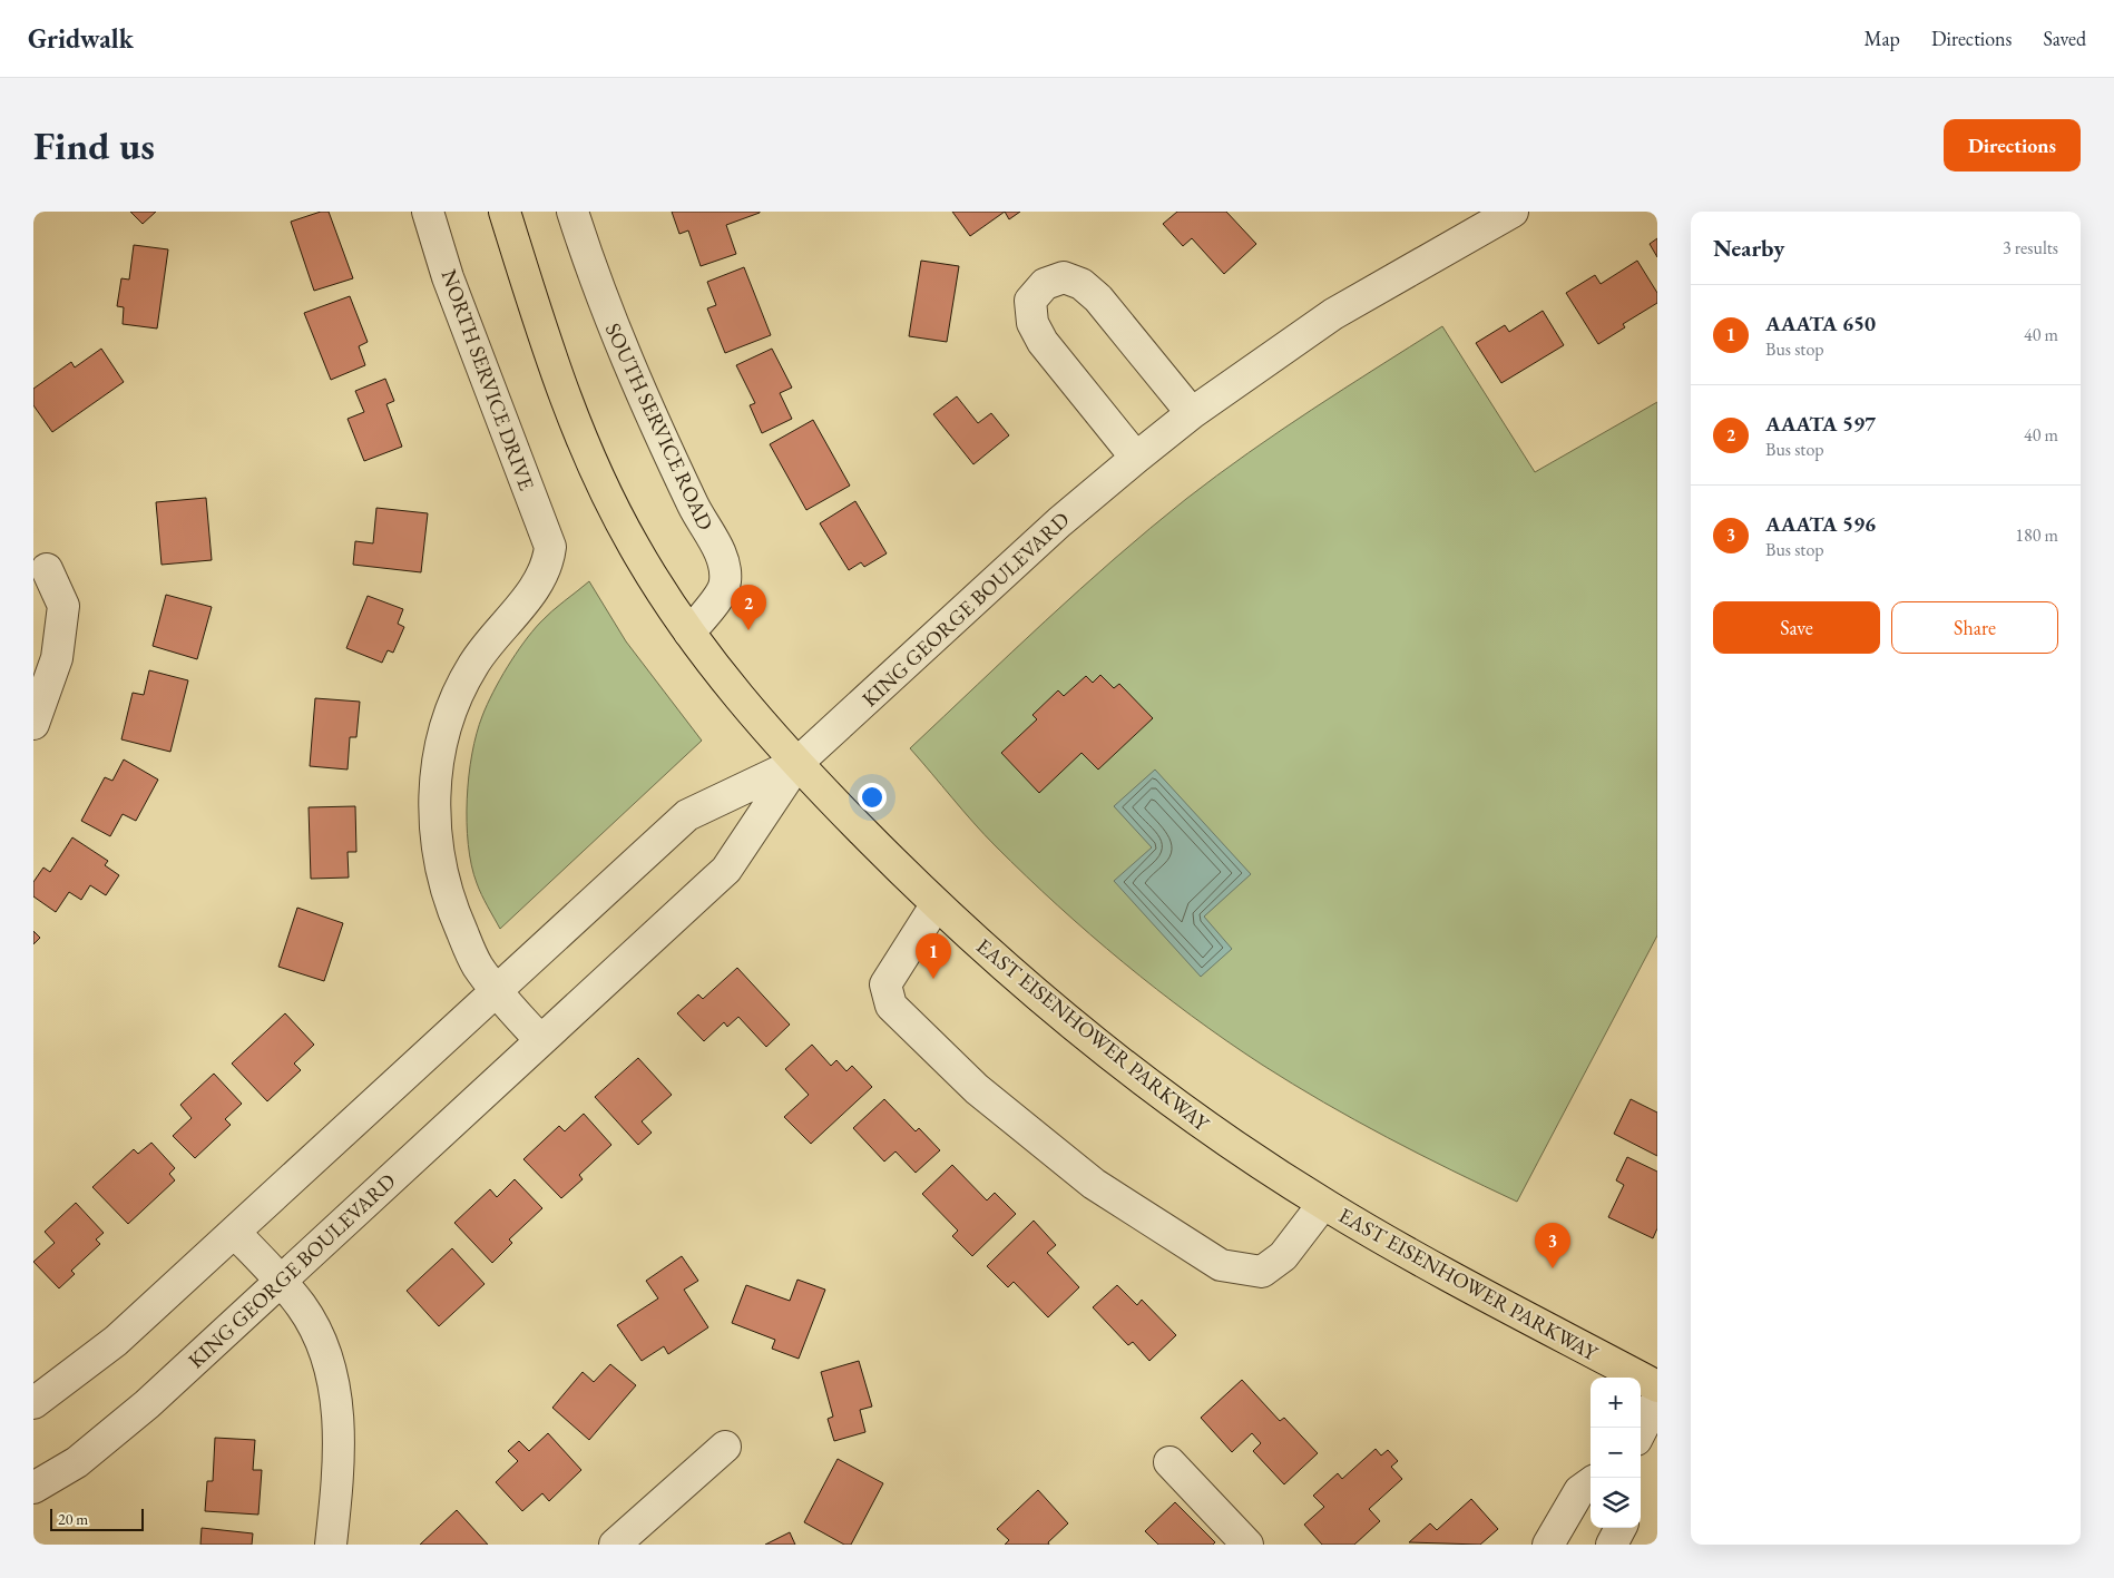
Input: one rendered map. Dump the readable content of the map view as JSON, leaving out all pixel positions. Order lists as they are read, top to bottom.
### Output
{
  "streets": {
    "main road": ["EAST EISENHOWER PARKWAY"],
    "street": ["NORTH SERVICE DRIVE", "SOUTH SERVICE ROAD", "KING GEORGE BOULEVARD"]
  },
  "crossings": [
    ["NORTH SERVICE DRIVE", "KING GEORGE BOULEVARD"],
    ["SOUTH SERVICE ROAD", "EAST EISENHOWER PARKWAY"],
    ["KING GEORGE BOULEVARD", "EAST EISENHOWER PARKWAY"]
  ],
  "scale_bar": "20 m",
  "page": {
    "header": "Gridwalk",
    "nav": ["Map", "Directions", "Saved"],
    "buttons": [
      "Directions",
      ["Save", "Share"]
    ],
    "title": "Find us",
    "heading": ["Nearby", "3 results"],
    "list": [
      {
        "mark": "1",
        "name": "AAATA 650",
        "note": "Bus stop",
        "value": "40 m"
      },
      {
        "mark": "2",
        "name": "AAATA 597",
        "note": "Bus stop",
        "value": "40 m"
      },
      {
        "mark": "3",
        "name": "AAATA 596",
        "note": "Bus stop",
        "value": "180 m"
      }
    ],
    "pins": ["2", "1", "3"],
    "map_buttons": ["+", "−"],
    "scale": "20 m"
  }
}
